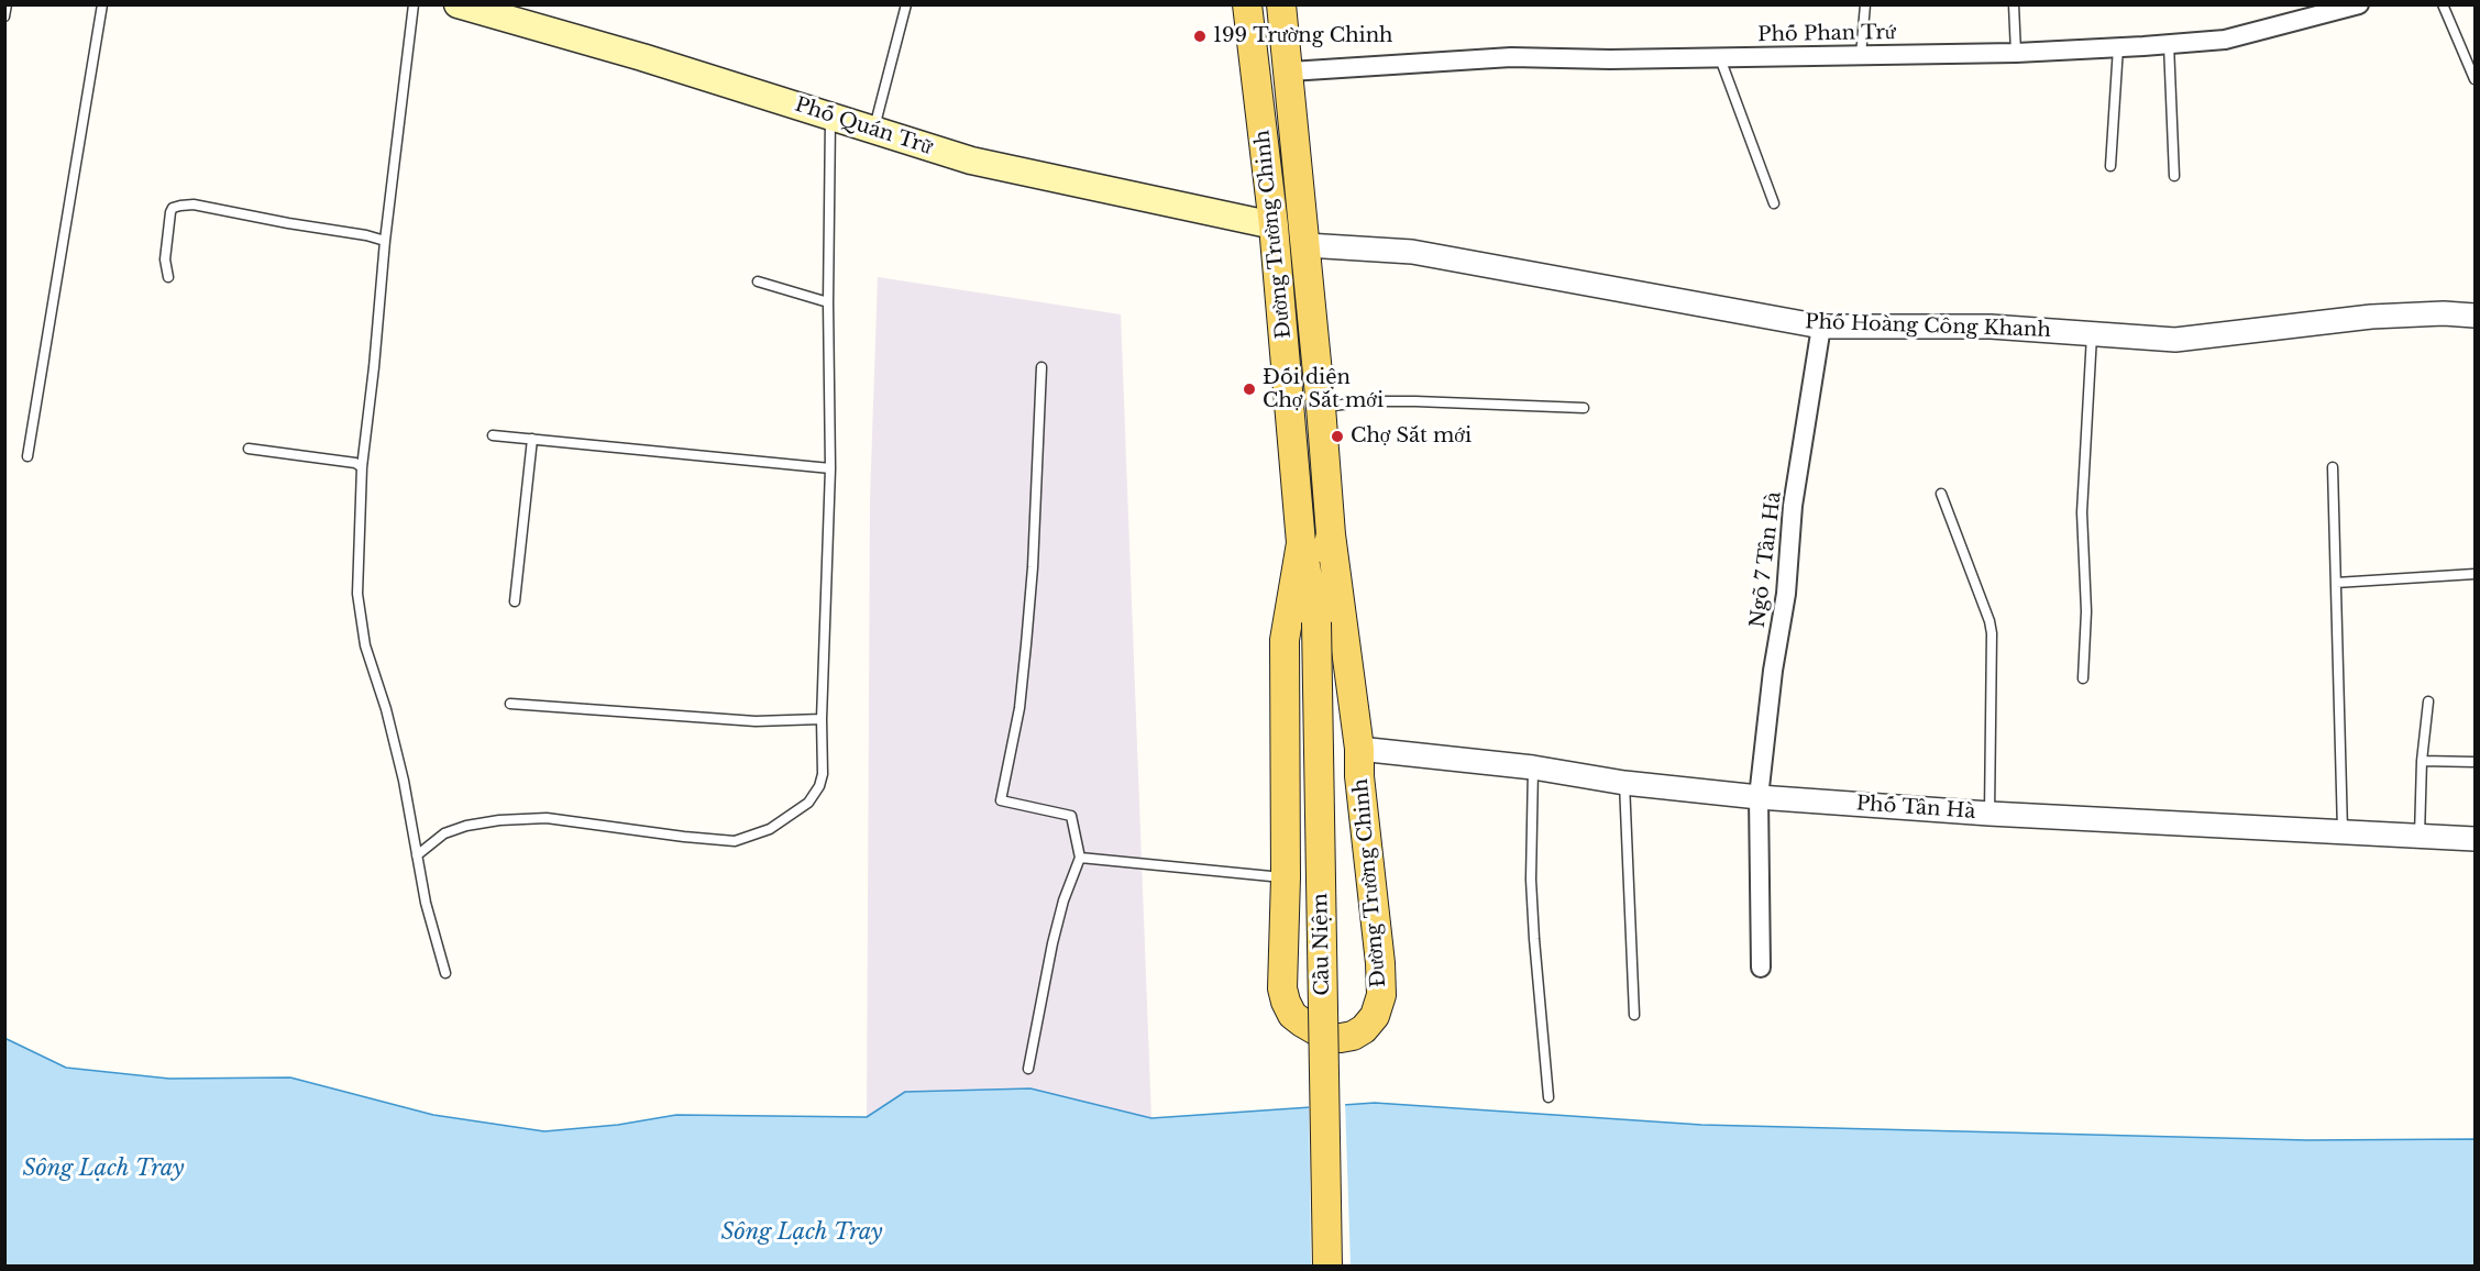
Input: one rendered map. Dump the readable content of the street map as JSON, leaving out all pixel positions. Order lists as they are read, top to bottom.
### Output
{
  "streets": {
    "main road": ["Phố Quán Trữ", "Đường Trường Chinh", "Cầu Niệm"],
    "street": [
      "Phố Phan Trứ",
      "Phố Hoàng Công Khanh",
      "Ngõ 7 Tân Hà",
      "Phố Tân Hà"
    ]
  },
  "crossings": [
    ["Phố Phan Trứ", "Đường Trường Chinh"],
    ["Phố Quán Trữ", "Đường Trường Chinh"],
    ["Đường Trường Chinh", "Phố Hoàng Công Khanh"],
    ["Đường Trường Chinh", "Phố Tân Hà"],
    ["Đường Trường Chinh", "Cầu Niệm"],
    ["Phố Hoàng Công Khanh", "Ngõ 7 Tân Hà"],
    ["Ngõ 7 Tân Hà", "Phố Tân Hà"]
  ],
  "water": ["Sông Lạch Tray"],
  "places": ["199 Trường Chinh", "Đối diện Chợ Sắt mới", "Chợ Sắt mới"]
}
